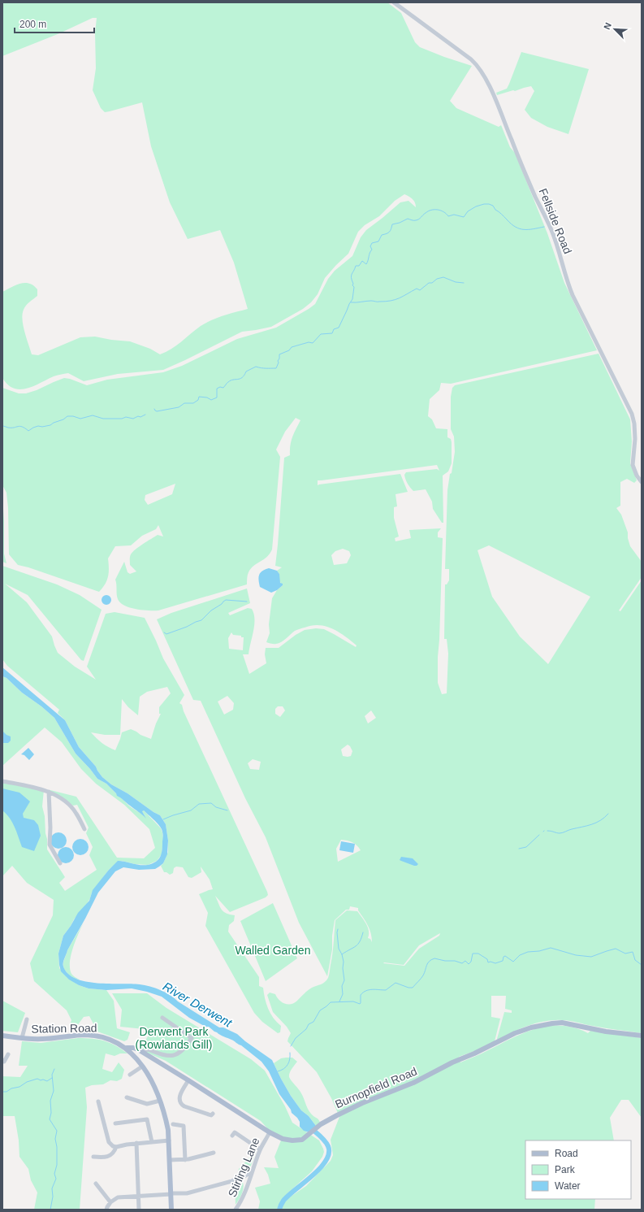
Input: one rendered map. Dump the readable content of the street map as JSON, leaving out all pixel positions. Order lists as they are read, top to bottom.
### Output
{
  "streets": {
    "main road": ["Station Road", "Burnopfield Road"],
    "street": ["Fellside Road", "Stirling Lane"]
  },
  "crossings": [
    ["Station Road", "Burnopfield Road"],
    ["Burnopfield Road", "Stirling Lane"]
  ],
  "water": ["River Derwent"],
  "parks": ["Walled Garden", "Derwent Park (Rowlands Gill)"],
  "legend": ["Road", "Park", "Water"],
  "scale_bar": "200 m",
  "north": "top left"
}
